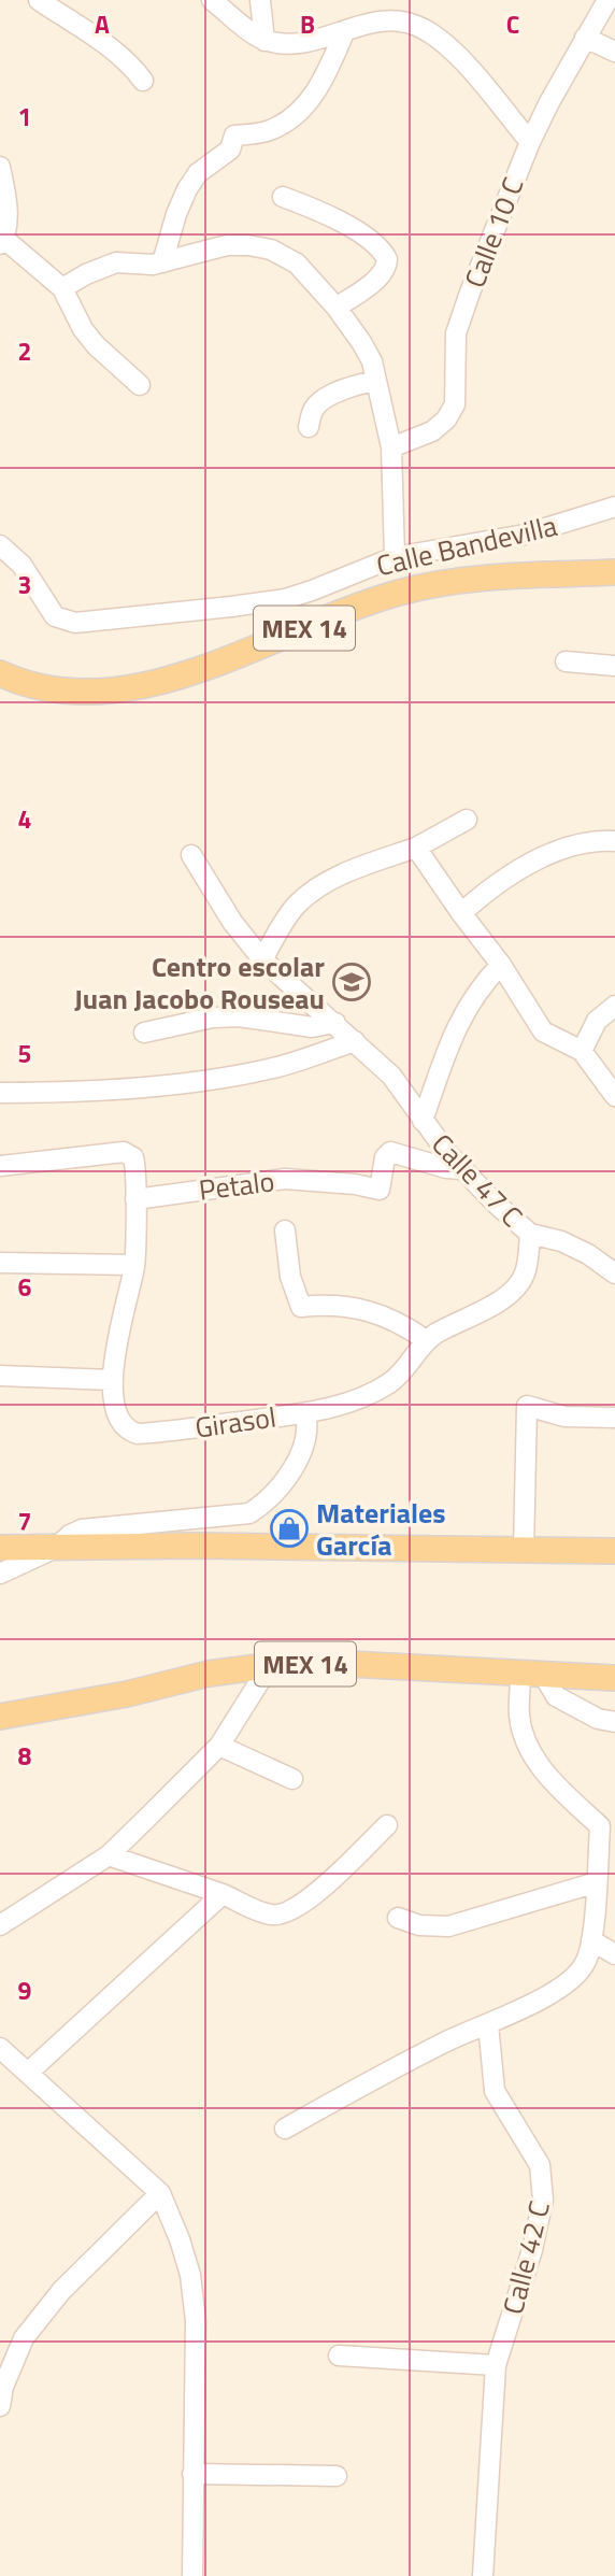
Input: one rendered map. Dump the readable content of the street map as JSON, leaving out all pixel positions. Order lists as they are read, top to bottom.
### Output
{
  "streets": {
    "main road": ["MEX 14"],
    "street": [
      "Calle 10 C",
      "Calle Bandevilla",
      "Calle 47 C",
      "Petalo",
      "Girasol",
      "Calle 42 C"
    ]
  },
  "crossings": [
    ["Calle 47 C", "Petalo"],
    ["Petalo", "Girasol"]
  ],
  "places": {
    "school or university": ["Centro escolar Juan Jacobo Rouseau"],
    "shop": ["Materiales García"]
  },
  "grid": {
    "columns": ["A", "B", "C"],
    "rows": [
      "1",
      "2",
      "3",
      "4",
      "5",
      "6",
      "7",
      "8",
      "9"
    ]
  }
}
